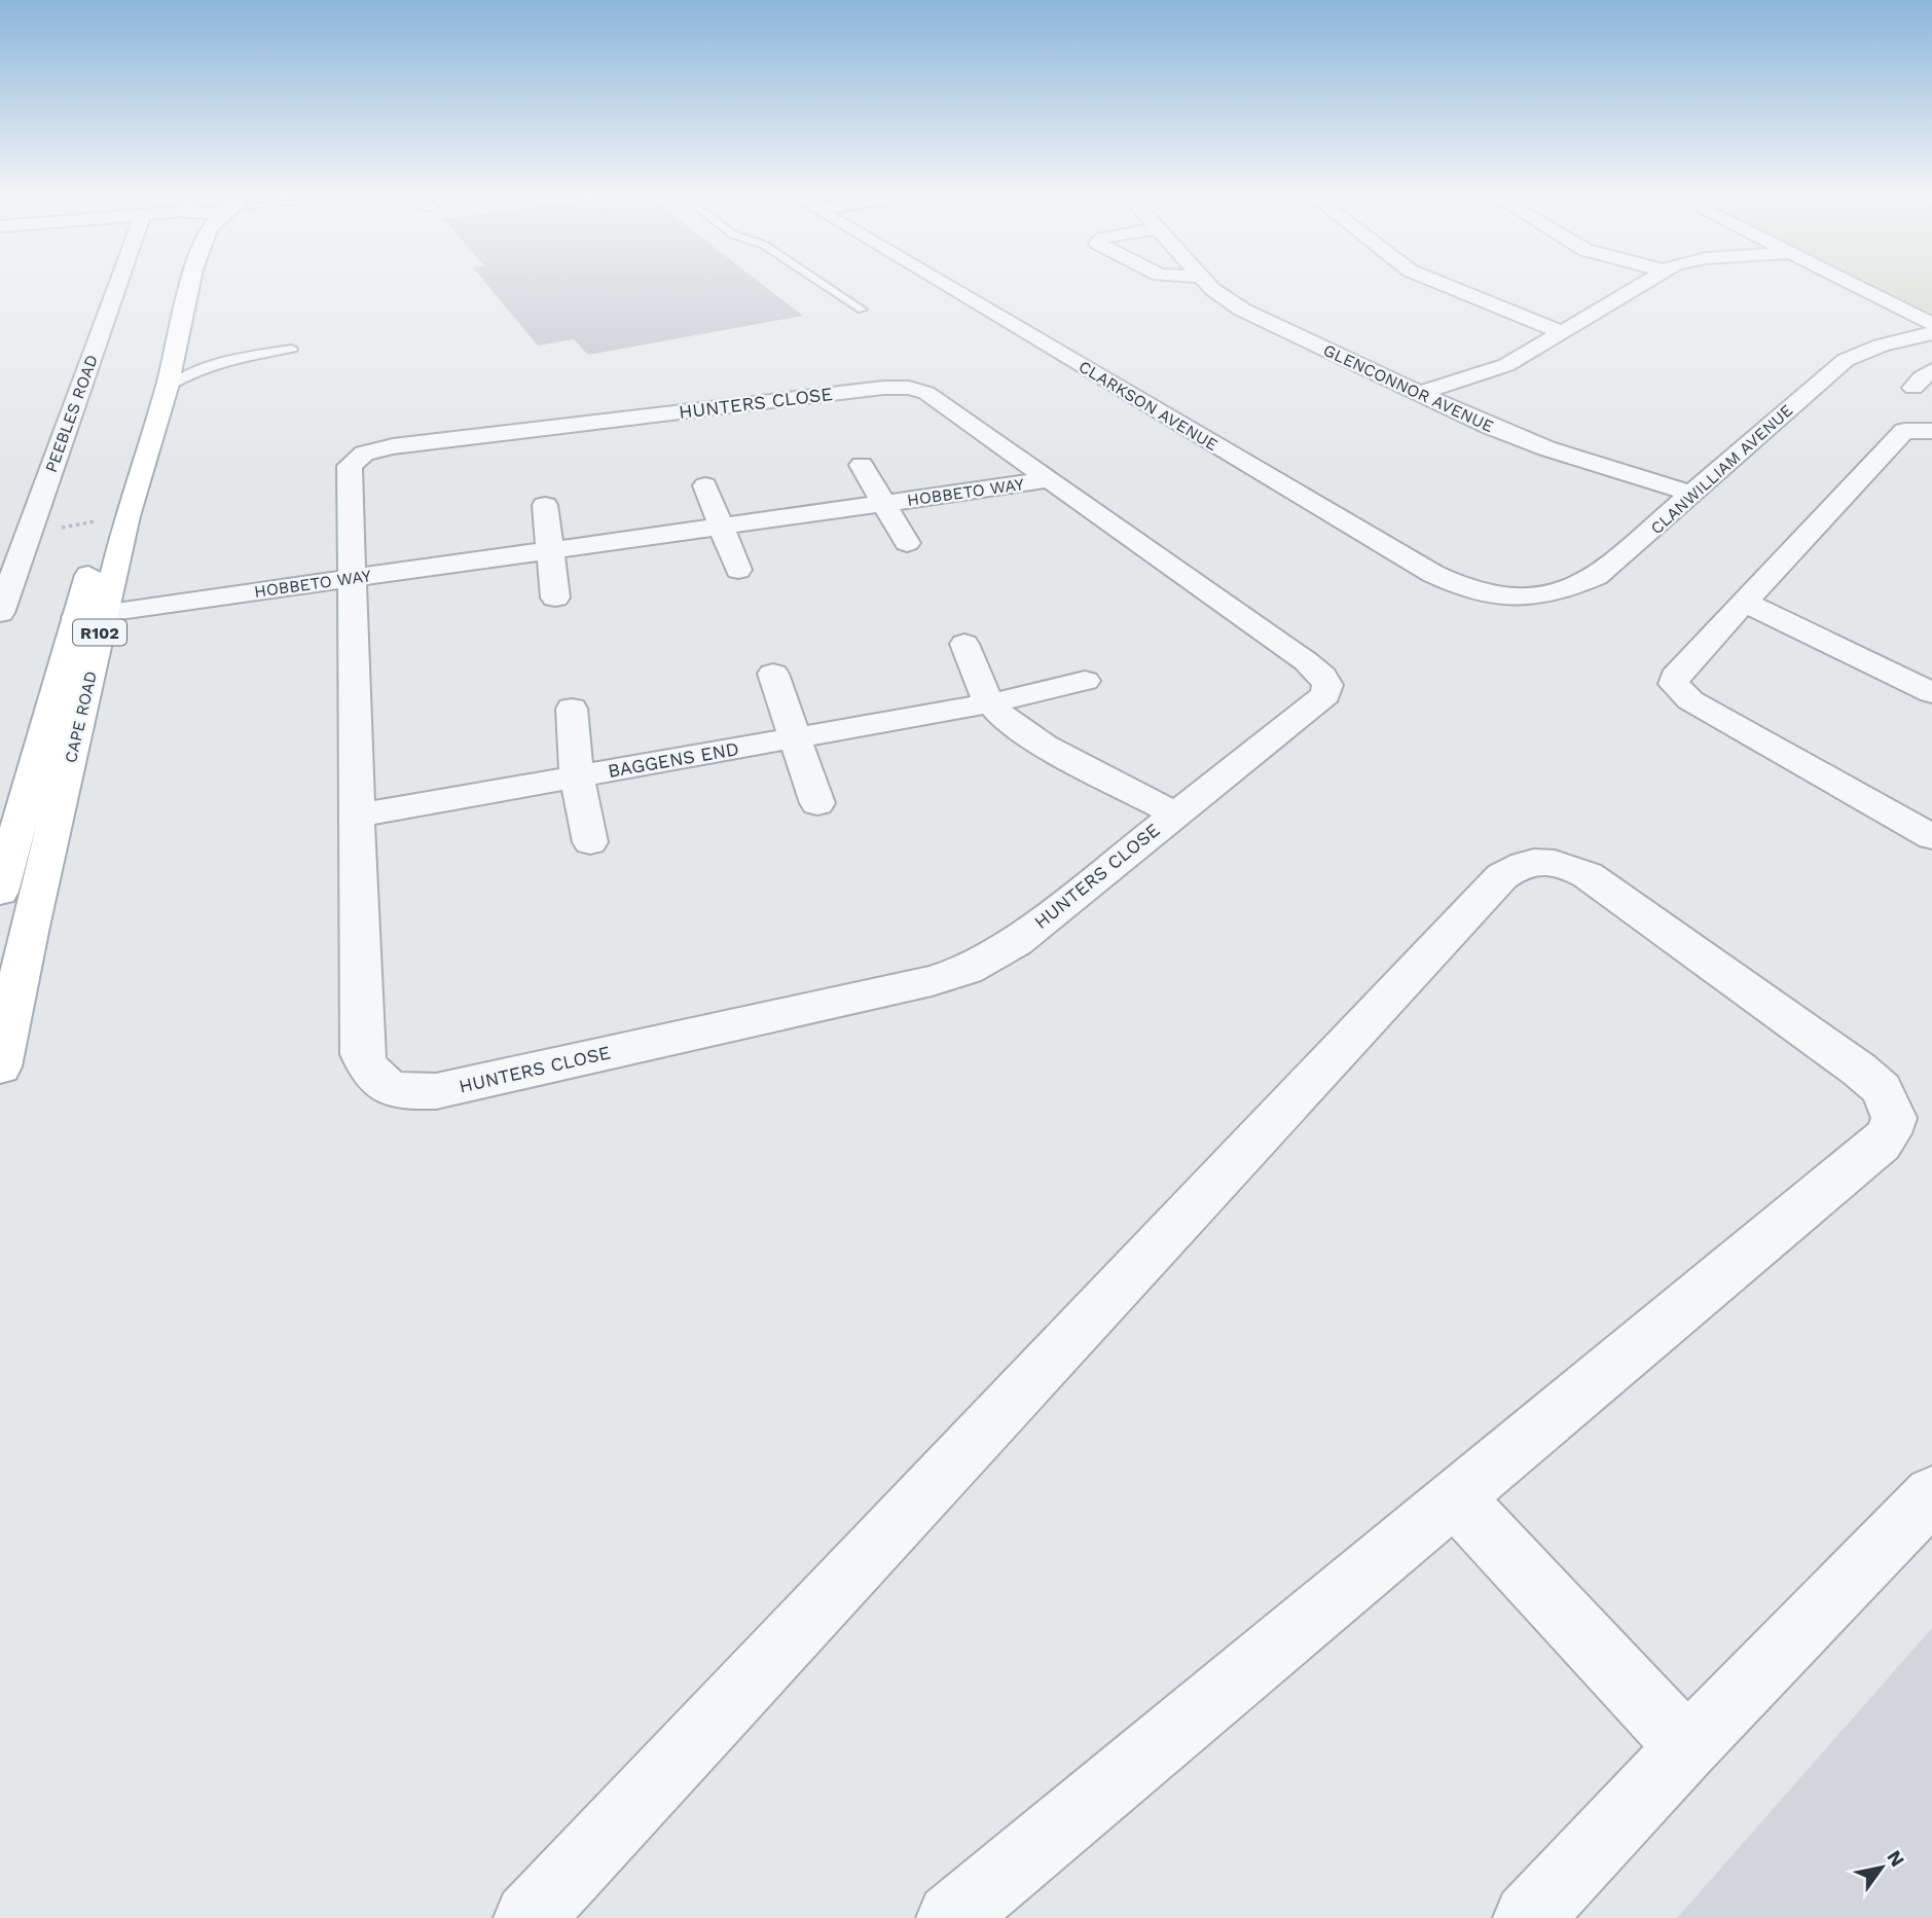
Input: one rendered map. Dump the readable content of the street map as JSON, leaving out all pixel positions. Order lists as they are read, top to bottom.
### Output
{
  "streets": {
    "main road": ["R102", "CAPE ROAD"],
    "street": [
      "GLENCONNOR AVENUE",
      "HUNTERS CLOSE",
      "CLARKSON AVENUE",
      "PEEBLES ROAD",
      "CLANWILLIAM AVENUE",
      "HOBBETO WAY",
      "BAGGENS END"
    ]
  },
  "crossings": [
    ["GLENCONNOR AVENUE", "CLANWILLIAM AVENUE"],
    ["HUNTERS CLOSE", "HOBBETO WAY"],
    ["HUNTERS CLOSE", "BAGGENS END"],
    ["CLARKSON AVENUE", "CLANWILLIAM AVENUE"],
    ["HOBBETO WAY", "CAPE ROAD"]
  ],
  "north": "top right"
}
